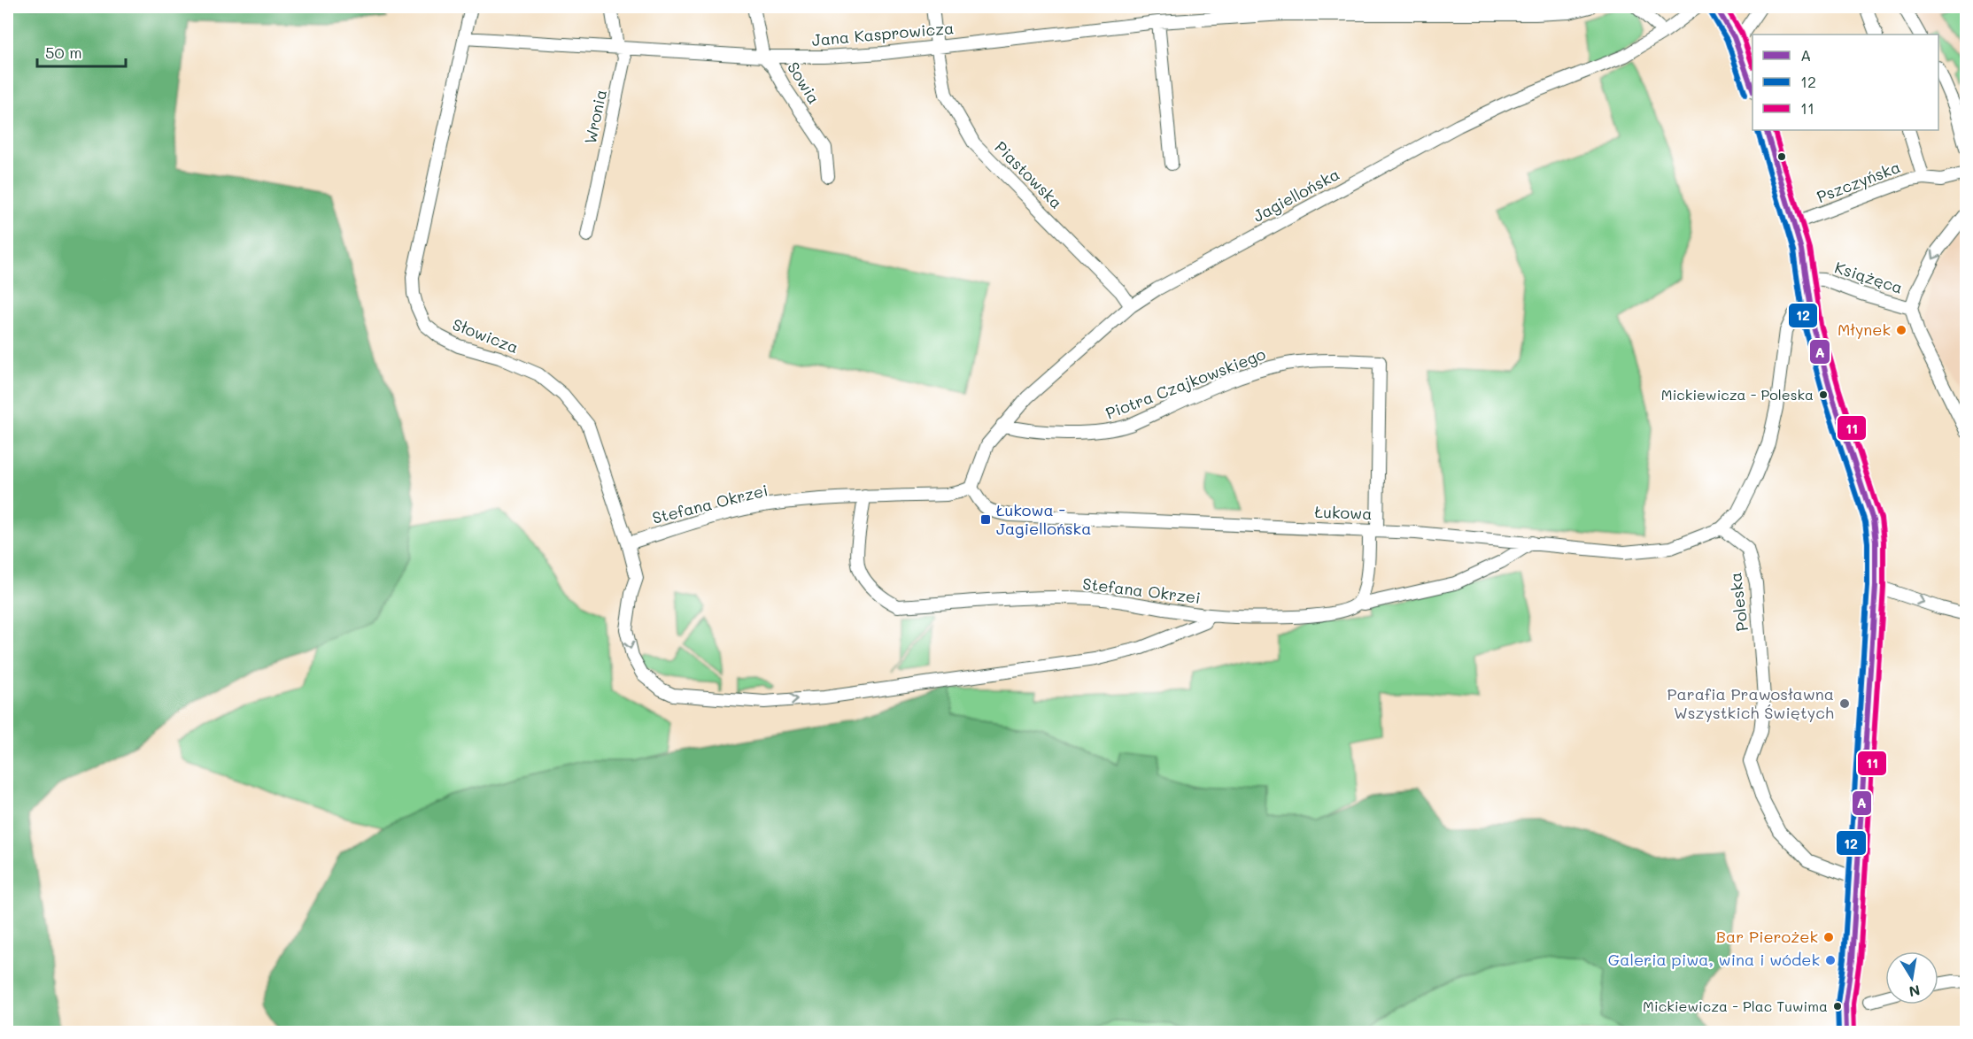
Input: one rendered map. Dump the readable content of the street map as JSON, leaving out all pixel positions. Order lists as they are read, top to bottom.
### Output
{
  "streets": {
    "street": [
      "Jana Kasprowicza",
      "Sowia",
      "Wronia",
      "Piastowska",
      "Pszczyńska",
      "Jagiellońska",
      "Książęca",
      "Słowicza",
      "Piotra Czajkowskiego",
      "Stefana Okrzei",
      "Łukowa",
      "Poleska"
    ]
  },
  "crossings": [
    ["Jana Kasprowicza", "Sowia"],
    ["Jana Kasprowicza", "Wronia"],
    ["Jana Kasprowicza", "Piastowska"],
    ["Jana Kasprowicza", "Słowicza"],
    ["Piastowska", "Jagiellońska"],
    ["Jagiellońska", "Piotra Czajkowskiego"],
    ["Jagiellońska", "Stefana Okrzei"],
    ["Jagiellońska", "Łukowa"],
    ["Słowicza", "Stefana Okrzei"],
    ["Piotra Czajkowskiego", "Łukowa"],
    ["Stefana Okrzei", "Łukowa"],
    ["Łukowa", "Poleska"]
  ],
  "one_way": ["Stefana Okrzei"],
  "places": {
    "other": [
      "Młynek",
      "Mickiewicza - Poleska",
      "Parafia Prawosławna Wszystkich Świętych",
      "Bar Pierożek",
      "Galeria piwa, wina i wódek",
      "Mickiewicza - Plac Tuwima"
    ],
    "transit": ["Łukowa - Jagiellońska"]
  },
  "lines": ["transit line A", "transit line 11", "transit line 12"],
  "legend": ["A", "12", "11"],
  "scale_bar": "50 m",
  "north": "bottom"
}
